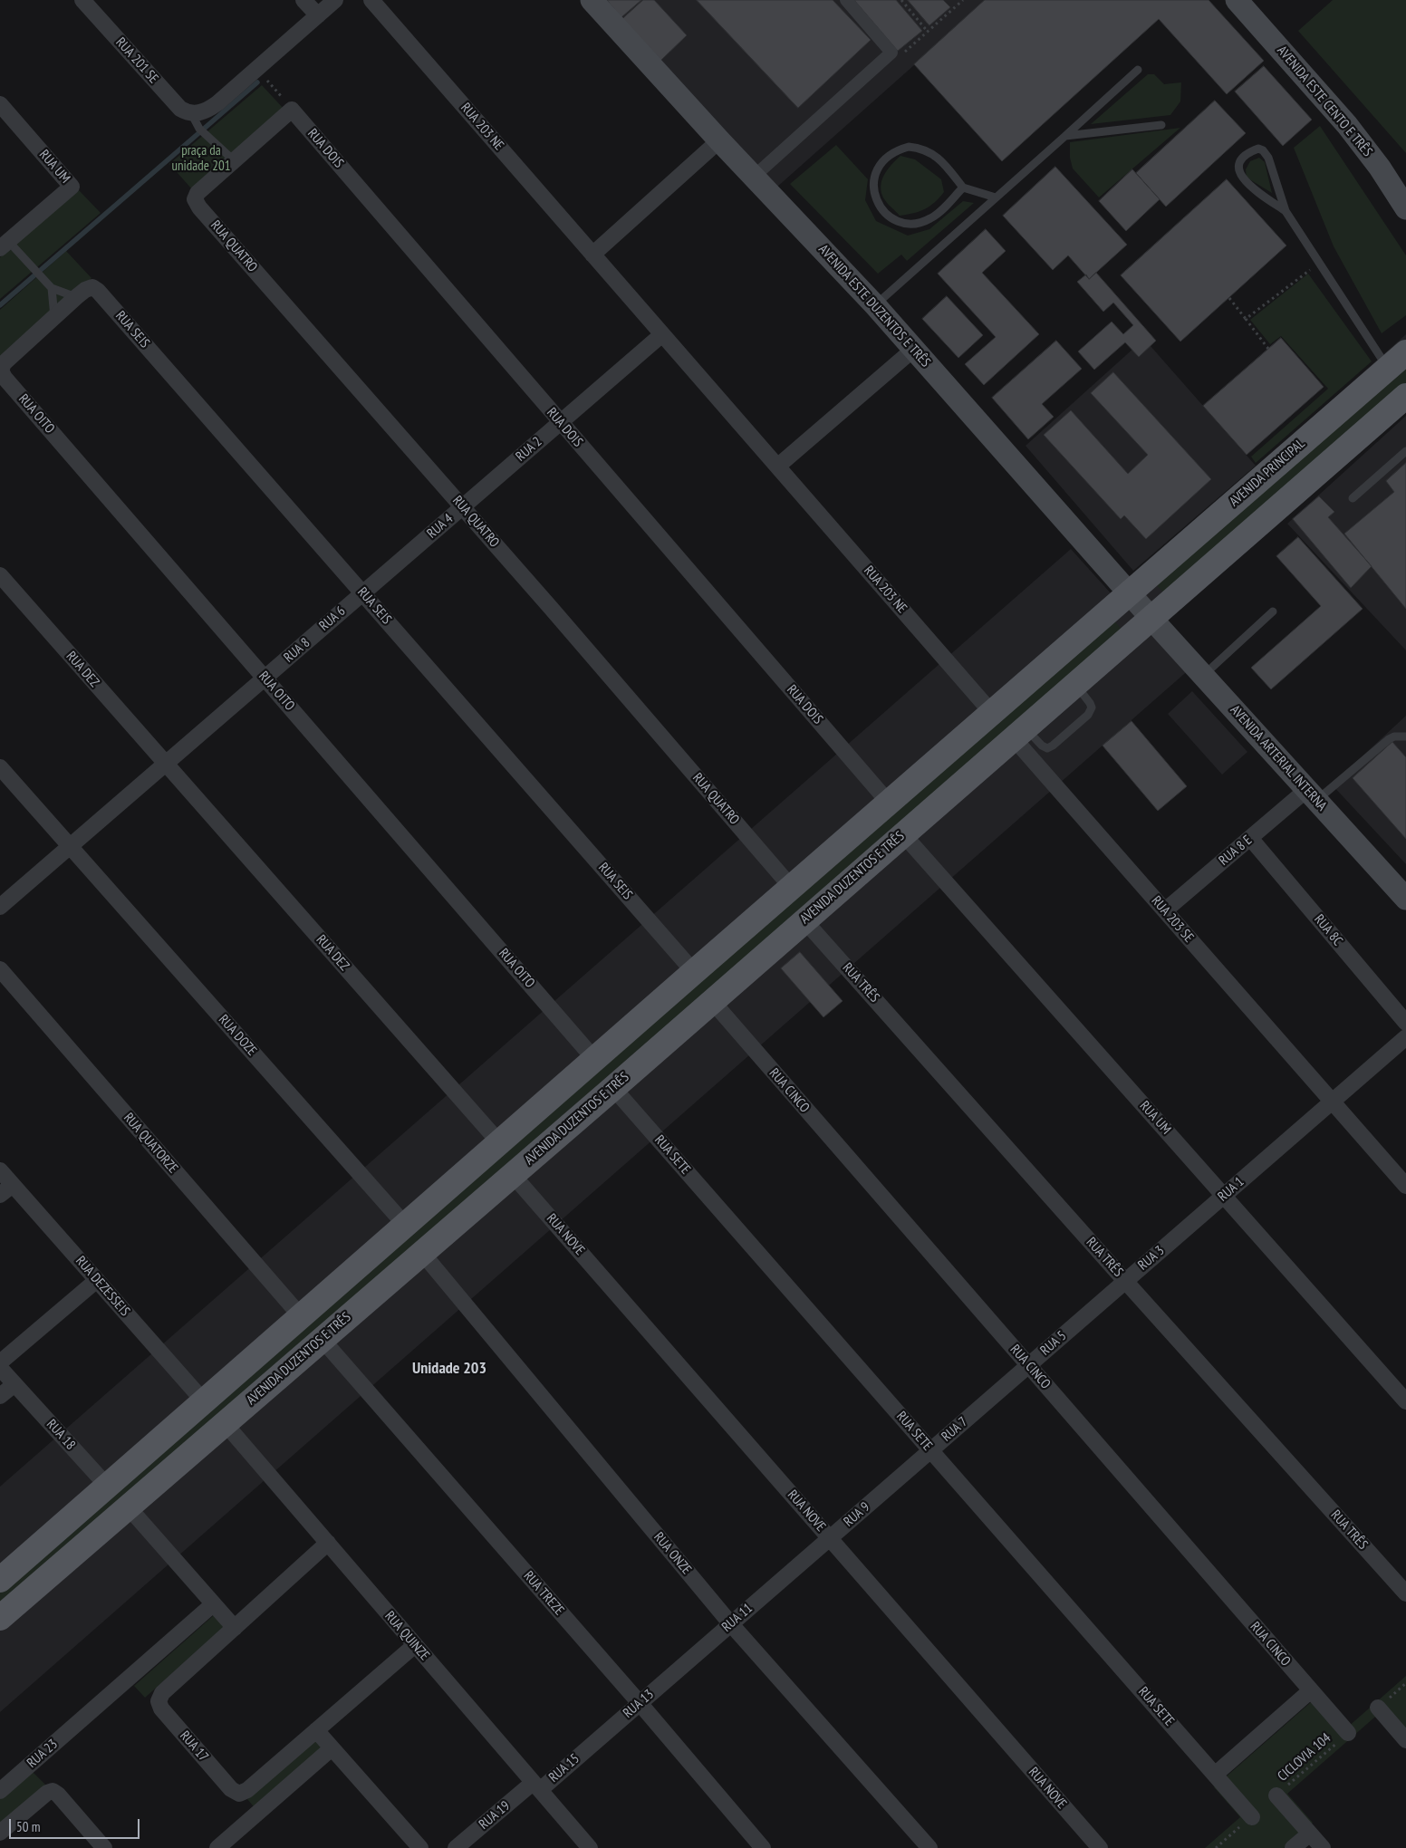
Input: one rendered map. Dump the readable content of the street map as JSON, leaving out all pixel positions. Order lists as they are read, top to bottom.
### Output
{
  "streets": {
    "main road": [
      "AVENIDA ESTE CENTO E TRÊS",
      "AVENIDA ESTE DUZENTOS E TRÊS",
      "AVENIDA PRINCIPAL",
      "AVENIDA ARTERIAL INTERNA",
      "AVENIDA DUZENTOS E TRÊS"
    ],
    "street": [
      "RUA 201 SE",
      "RUA 203 NE",
      "RUA DOIS",
      "RUA UM",
      "RUA QUATRO",
      "RUA SEIS",
      "RUA OITO",
      "RUA 2",
      "RUA 4",
      "RUA 6",
      "RUA 8",
      "RUA DEZ",
      "RUA 8 E",
      "RUA 203 SE",
      "RUA 8C",
      "RUA TRÊS",
      "RUA DOZE",
      "RUA CINCO",
      "RUA QUATORZE",
      "RUA SETE",
      "RUA 1",
      "RUA NOVE",
      "RUA 3",
      "RUA DEZESSEIS",
      "RUA 5",
      "RUA 7",
      "RUA 18",
      "RUA 9",
      "RUA ONZE",
      "RUA TREZE",
      "RUA 11",
      "RUA QUINZE",
      "RUA 13",
      "RUA 17",
      "RUA 23",
      "RUA 15",
      "RUA 19"
    ],
    "path": ["CICLOVIA 104"]
  },
  "crossings": [
    ["RUA 203 NE", "RUA 2"],
    ["RUA DOIS", "RUA 2"],
    ["RUA UM", "AVENIDA DUZENTOS E TRÊS"],
    ["RUA UM", "RUA 1"],
    ["RUA QUATRO", "RUA 4"],
    ["AVENIDA ESTE DUZENTOS E TRÊS", "AVENIDA PRINCIPAL"],
    ["AVENIDA ESTE DUZENTOS E TRÊS", "AVENIDA ARTERIAL INTERNA"],
    ["AVENIDA ESTE DUZENTOS E TRÊS", "AVENIDA DUZENTOS E TRÊS"],
    ["RUA SEIS", "RUA OITO"],
    ["RUA SEIS", "RUA 6"],
    ["RUA OITO", "RUA 8"],
    ["RUA 2", "RUA 4"],
    ["RUA 4", "RUA 6"],
    ["RUA 6", "RUA 8"],
    ["RUA 8", "RUA DEZ"],
    ["AVENIDA ARTERIAL INTERNA", "RUA 8 E"],
    ["AVENIDA ARTERIAL INTERNA", "AVENIDA DUZENTOS E TRÊS"],
    ["RUA 8 E", "RUA 203 SE"],
    ["RUA 8 E", "RUA 8C"],
    ["AVENIDA DUZENTOS E TRÊS", "RUA 203 SE"],
    ["AVENIDA DUZENTOS E TRÊS", "RUA TRÊS"],
    ["AVENIDA DUZENTOS E TRÊS", "RUA CINCO"],
    ["AVENIDA DUZENTOS E TRÊS", "RUA SETE"],
    ["AVENIDA DUZENTOS E TRÊS", "RUA NOVE"],
    ["AVENIDA DUZENTOS E TRÊS", "RUA ONZE"],
    ["AVENIDA DUZENTOS E TRÊS", "RUA TREZE"],
    ["AVENIDA DUZENTOS E TRÊS", "RUA QUINZE"],
    ["RUA 203 SE", "RUA 1"],
    ["RUA TRÊS", "RUA 3"],
    ["RUA CINCO", "RUA 5"],
    ["RUA CINCO", "CICLOVIA 104"],
    ["RUA SETE", "RUA 7"],
    ["RUA 1", "RUA 3"],
    ["RUA NOVE", "RUA 9"],
    ["RUA 3", "RUA 5"],
    ["RUA 5", "RUA 7"],
    ["RUA 7", "RUA 9"],
    ["RUA 9", "RUA 11"],
    ["RUA ONZE", "RUA 11"],
    ["RUA TREZE", "RUA 13"],
    ["RUA 11", "RUA 13"],
    ["RUA QUINZE", "RUA 17"],
    ["RUA QUINZE", "RUA 15"],
    ["RUA QUINZE", "RUA 19"],
    ["RUA 13", "RUA 15"],
    ["RUA 15", "RUA 19"]
  ],
  "districts": ["Unidade 203"],
  "parks": ["praça da unidade 201"],
  "scale_bar": "50 m"
}
